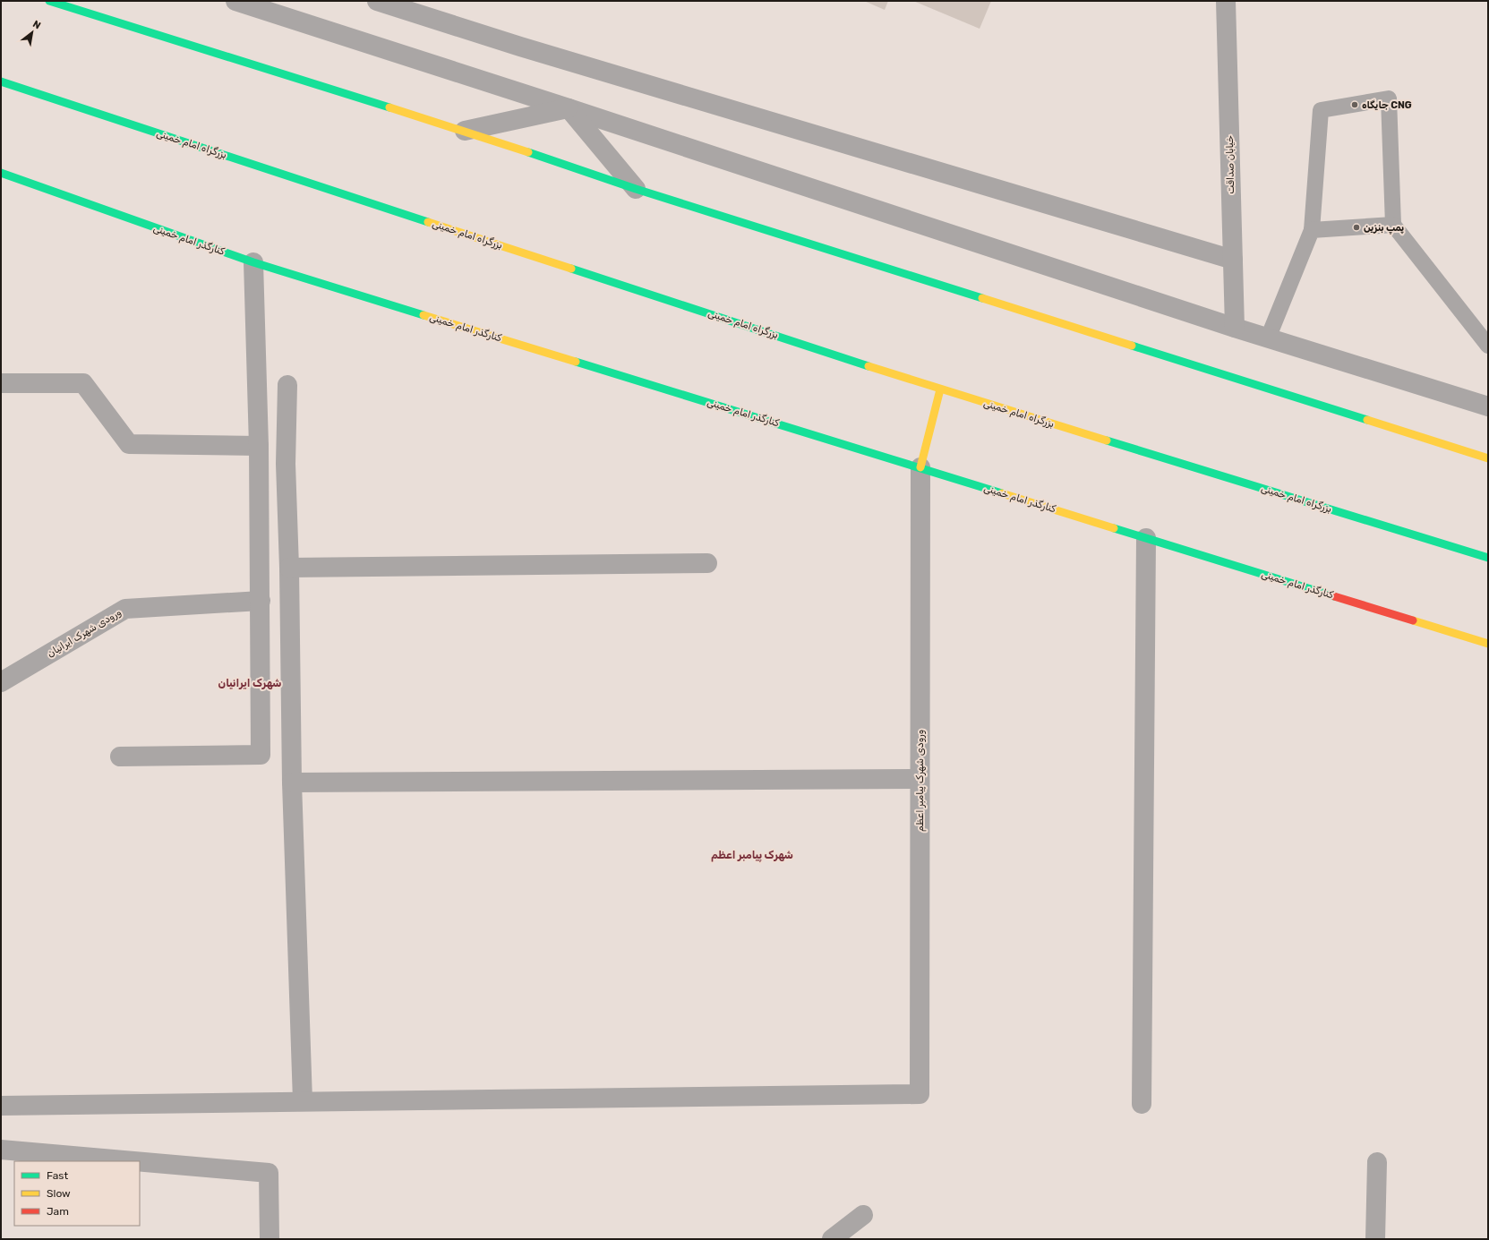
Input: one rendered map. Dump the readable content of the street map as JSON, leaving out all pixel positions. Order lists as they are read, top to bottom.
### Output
{
  "streets": {
    "main road": ["بزرگراه امام خمینی", "کنارگذر امام خمینی"],
    "street": ["خیابان صداقت", "ورودی شهرک ایرانیان", "ورودی شهرک پیامبر اعظم"]
  },
  "crossings": [
    ["کنارگذر امام خمینی", "ورودی شهرک پیامبر اعظم"]
  ],
  "districts": ["شهرک ایرانیان", "شهرک پیامبر اعظم"],
  "places": ["جایگاه CNG", "پمپ بنزین"],
  "legend": ["Fast", "Slow", "Jam"],
  "north": "top right"
}
